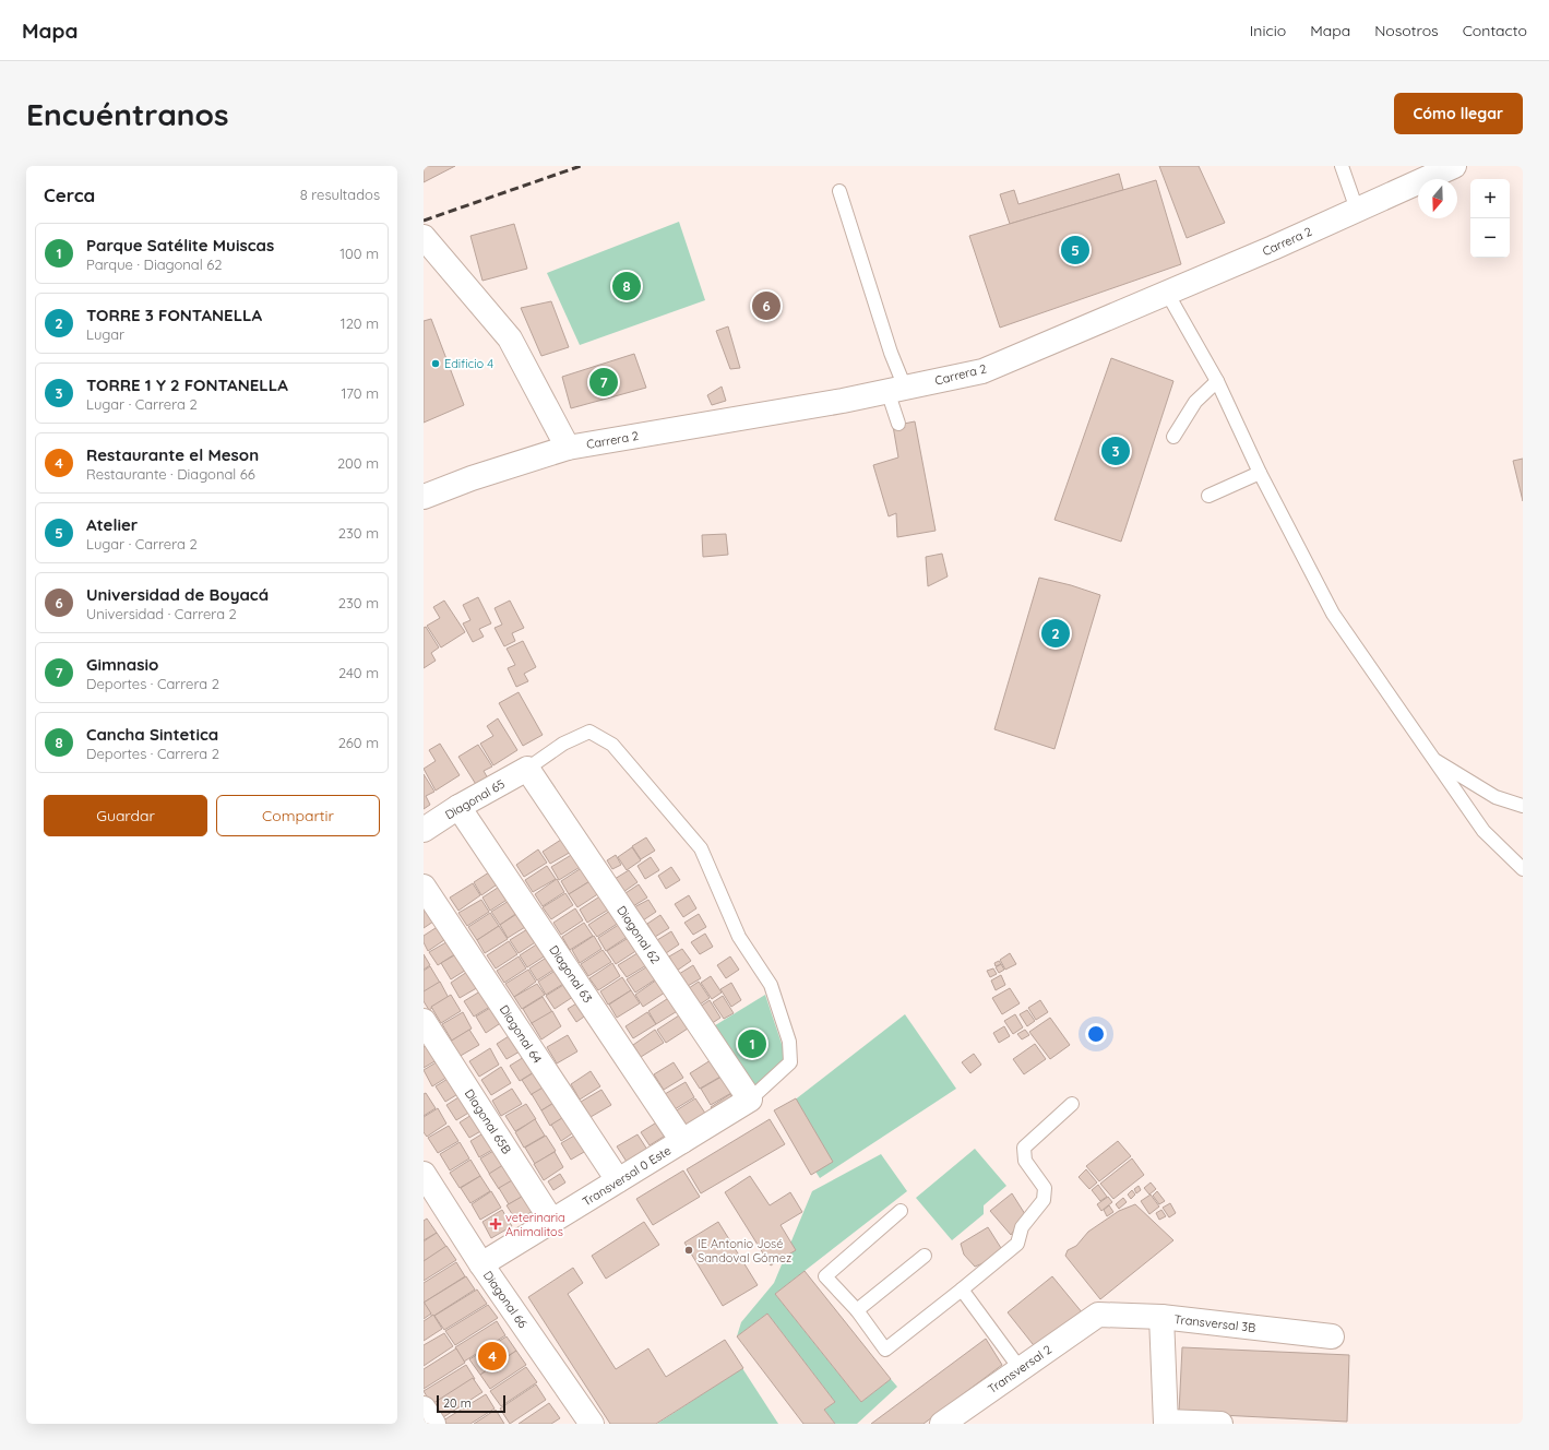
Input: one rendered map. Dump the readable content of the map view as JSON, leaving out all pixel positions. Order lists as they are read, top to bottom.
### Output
{
  "streets": {
    "street": [
      "Carrera 2",
      "Diagonal 65",
      "Diagonal 62",
      "Diagonal 63",
      "Diagonal 64",
      "Diagonal 65B",
      "Transversal 0 Este",
      "Diagonal 66",
      "Transversal 3B",
      "Transversal 2"
    ]
  },
  "crossings": [
    ["Diagonal 65", "Diagonal 62"],
    ["Diagonal 65", "Diagonal 63"],
    ["Diagonal 62", "Transversal 0 Este"],
    ["Diagonal 63", "Transversal 0 Este"],
    ["Diagonal 64", "Transversal 0 Este"],
    ["Diagonal 65B", "Transversal 0 Este"],
    ["Transversal 0 Este", "Diagonal 66"],
    ["Transversal 3B", "Transversal 2"]
  ],
  "places": {
    "other": ["Edificio 4", "IE Antonio José Sandoval Gómez"],
    "health": ["veterinaria Animalitos"]
  },
  "scale_bar": "20 m",
  "north": "bottom",
  "page": {
    "header": "Mapa",
    "nav": [
      "Inicio",
      "Mapa",
      "Nosotros",
      "Contacto"
    ],
    "buttons": [
      "Cómo llegar",
      ["Guardar", "Compartir"]
    ],
    "title": "Encuéntranos",
    "heading": ["Cerca", "8 resultados"],
    "map_buttons": ["+", "−"],
    "list": [
      {
        "mark": "1",
        "name": "Parque Satélite Muiscas",
        "note": "Parque · Diagonal 62",
        "value": "100 m"
      },
      {
        "mark": "2",
        "name": "TORRE 3 FONTANELLA",
        "note": "Lugar",
        "value": "120 m"
      },
      {
        "mark": "3",
        "name": "TORRE 1 Y 2 FONTANELLA",
        "note": "Lugar · Carrera 2",
        "value": "170 m"
      },
      {
        "mark": "4",
        "name": "Restaurante el Meson",
        "note": "Restaurante · Diagonal 66",
        "value": "200 m"
      },
      {
        "mark": "5",
        "name": "Atelier",
        "note": "Lugar · Carrera 2",
        "value": "230 m"
      },
      {
        "mark": "6",
        "name": "Universidad de Boyacá",
        "note": "Universidad · Carrera 2",
        "value": "230 m"
      },
      {
        "mark": "7",
        "name": "Gimnasio",
        "note": "Deportes · Carrera 2",
        "value": "240 m"
      },
      {
        "mark": "8",
        "name": "Cancha Sintetica",
        "note": "Deportes · Carrera 2",
        "value": "260 m"
      }
    ],
    "pins": [
      "5",
      "8",
      "6",
      "7",
      "3",
      "2",
      "1",
      "4"
    ],
    "scale": "20 m"
  }
}
